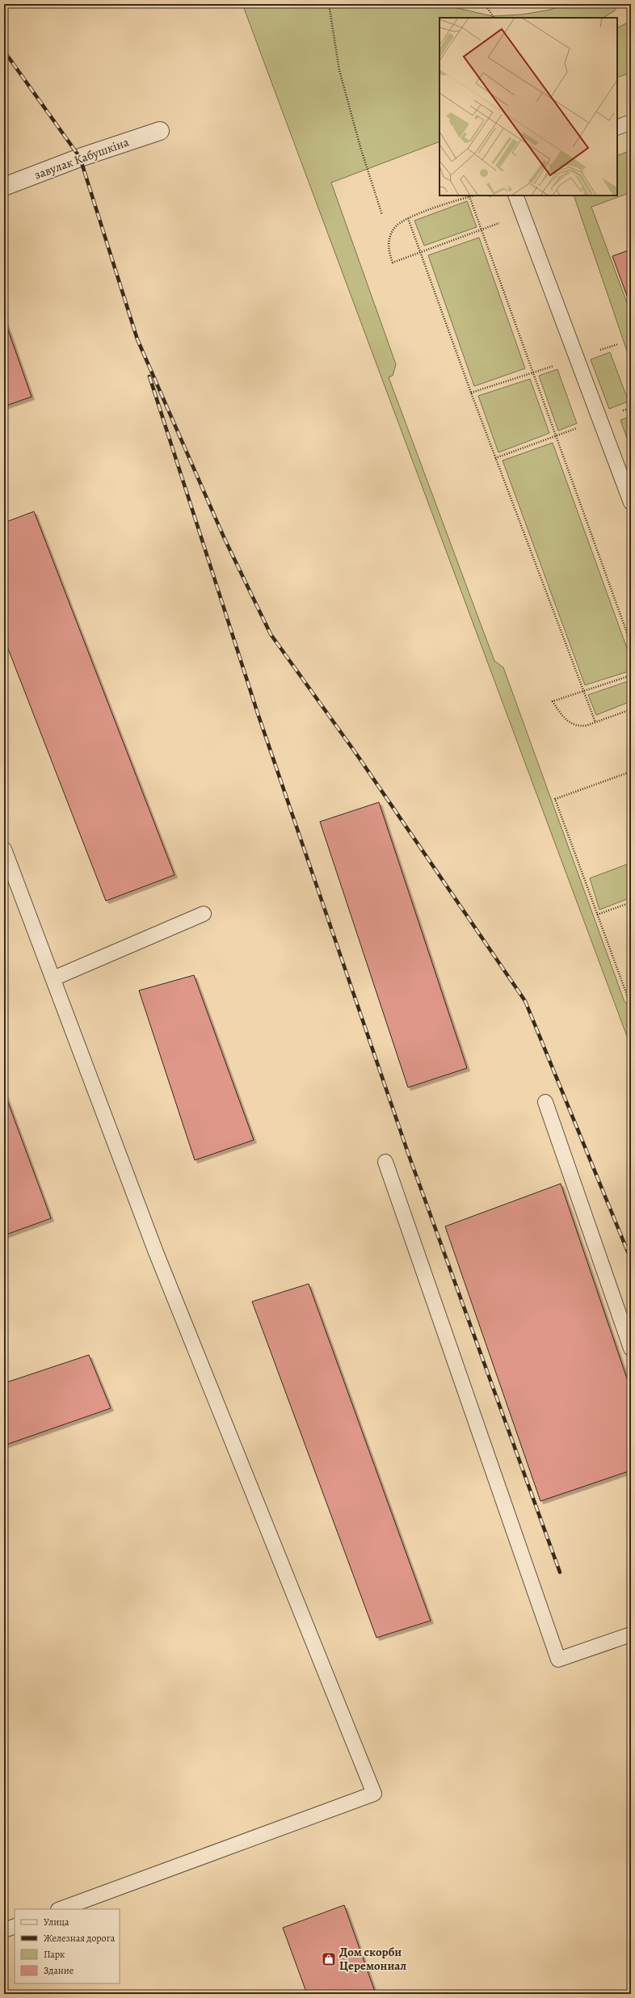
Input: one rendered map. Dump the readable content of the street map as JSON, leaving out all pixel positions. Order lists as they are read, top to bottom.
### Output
{
  "streets": {
    "street": ["завулак Кабушкіна"]
  },
  "places": {
    "shop": ["Дом скорби Церемониал"]
  },
  "legend": [
    "Улица",
    "Железная дорога",
    "Парк",
    "Здание"
  ]
}
